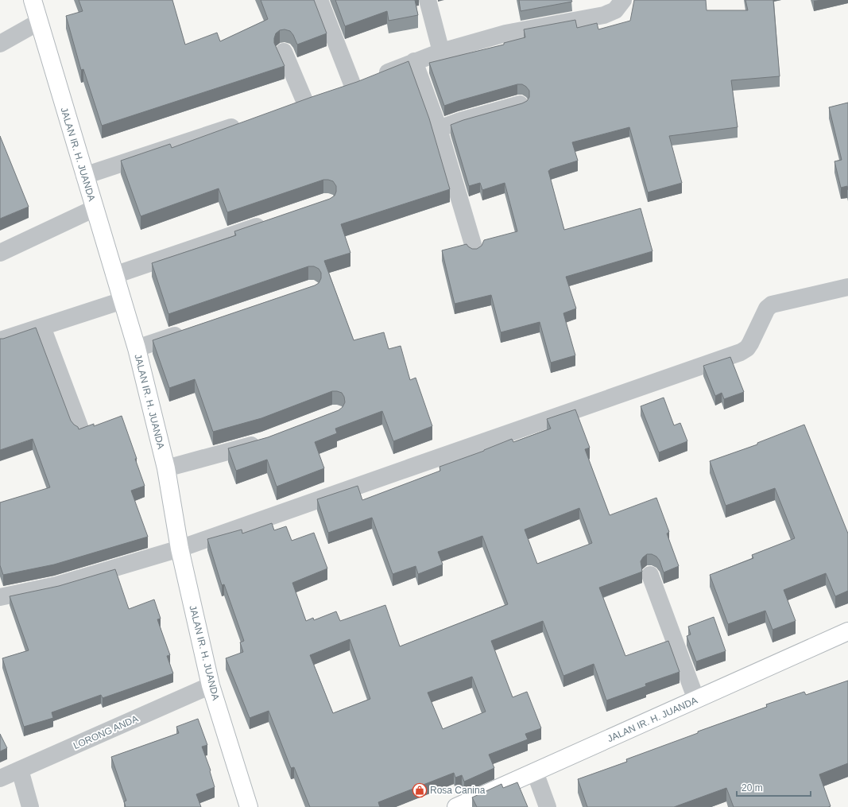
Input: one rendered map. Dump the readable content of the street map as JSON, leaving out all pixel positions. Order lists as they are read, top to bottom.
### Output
{
  "streets": {
    "main road": ["JALAN IR. H. JUANDA"],
    "street": ["LORONG ANDA"]
  },
  "crossings": [
    ["JALAN IR. H. JUANDA", "LORONG ANDA"]
  ],
  "places": {
    "shop": ["Rosa Canina"]
  },
  "scale_bar": "20 m"
}
